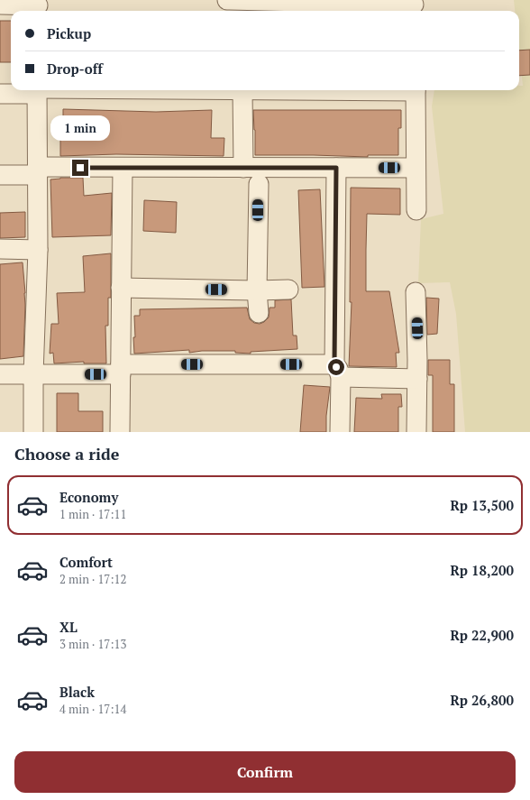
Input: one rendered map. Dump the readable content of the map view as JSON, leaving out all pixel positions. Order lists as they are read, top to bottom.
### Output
{
  "page": {
    "banner": ["Pickup", "Drop-off"],
    "bubble": "1 min",
    "heading": "Choose a ride",
    "list": [
      {
        "name": "Economy",
        "note": "1 min · 17:11",
        "value": "Rp 13,500"
      },
      {
        "name": "Comfort",
        "note": "2 min · 17:12",
        "value": "Rp 18,200"
      },
      {
        "name": "XL",
        "note": "3 min · 17:13",
        "value": "Rp 22,900"
      },
      {
        "name": "Black",
        "note": "4 min · 17:14",
        "value": "Rp 26,800"
      }
    ],
    "buttons": "Confirm"
  }
}
